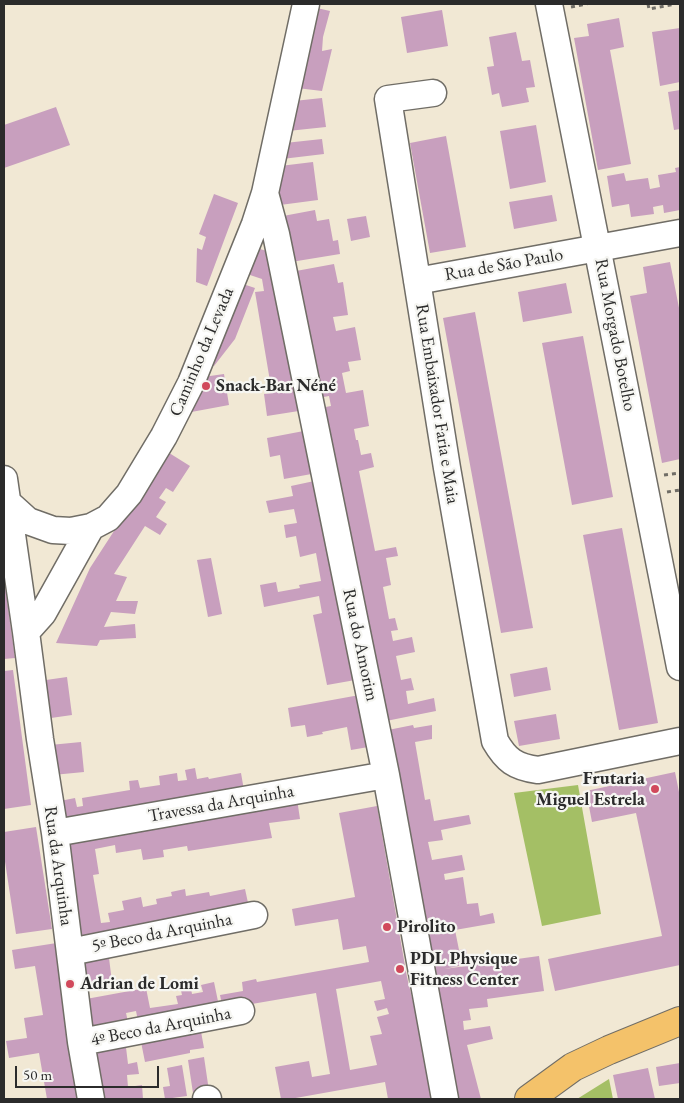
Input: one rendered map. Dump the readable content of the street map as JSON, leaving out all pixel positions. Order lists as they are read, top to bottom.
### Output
{
  "streets": {
    "street": [
      "Rua de São Paulo",
      "Rua Morgado Botelho",
      "Caminho da Levada",
      "Rua Embaixador Faria e Maia",
      "Rua do Amorim",
      "Travessa da Arquinha",
      "Rua da Arquinha",
      "5º Beco da Arquinha",
      "4º Beco da Arquinha"
    ]
  },
  "crossings": [
    ["Rua de São Paulo", "Rua Morgado Botelho"],
    ["Rua de São Paulo", "Rua Embaixador Faria e Maia"],
    ["Caminho da Levada", "Rua do Amorim"],
    ["Caminho da Levada", "Rua da Arquinha"],
    ["Rua do Amorim", "Travessa da Arquinha"],
    ["Travessa da Arquinha", "Rua da Arquinha"],
    ["Rua da Arquinha", "5º Beco da Arquinha"],
    ["Rua da Arquinha", "4º Beco da Arquinha"]
  ],
  "places": [
    "Snack-Bar Néné",
    "Frutaria Miguel Estrela",
    "Pirolito",
    "PDL Physique Fitness Center",
    "Adrian de Lomi"
  ],
  "scale_bar": "50 m"
}
